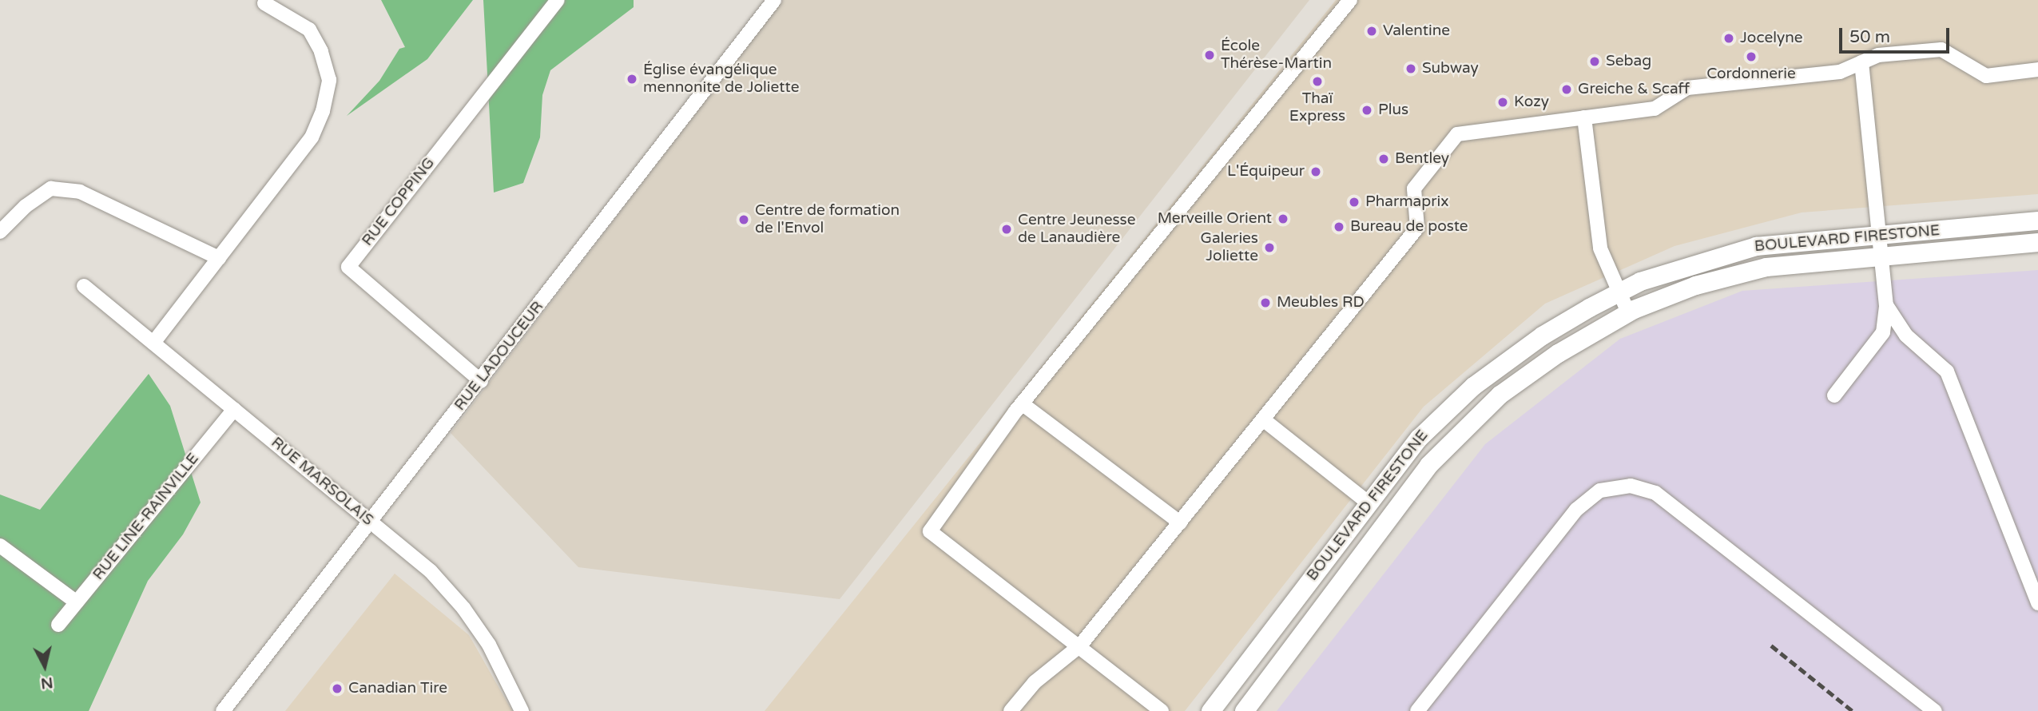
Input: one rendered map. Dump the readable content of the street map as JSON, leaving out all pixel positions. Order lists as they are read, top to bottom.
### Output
{
  "streets": {
    "main road": ["BOULEVARD FIRESTONE"],
    "street": [
      "RUE COPPING",
      "RUE LADOUCEUR",
      "RUE MARSOLAIS",
      "RUE LINE-RAINVILLE"
    ]
  },
  "crossings": [
    ["RUE COPPING", "RUE LADOUCEUR"],
    ["RUE LADOUCEUR", "RUE MARSOLAIS"],
    ["RUE MARSOLAIS", "RUE LINE-RAINVILLE"]
  ],
  "places": [
    "Valentine",
    "Jocelyne",
    "École Thérèse-Martin",
    "Cordonnerie",
    "Sebag",
    "Subway",
    "Église évangélique mennonite de Joliette",
    "Thaï Express",
    "Greiche & Scaff",
    "Kozy",
    "Plus",
    "Bentley",
    "L'Équipeur",
    "Pharmaprix",
    "Merveille Orient",
    "Centre de formation de l'Envol",
    "Bureau de poste",
    "Centre Jeunesse de Lanaudière",
    "Galeries Joliette",
    "Meubles RD",
    "Canadian Tire"
  ],
  "scale_bar": "50 m",
  "north": "bottom"
}
